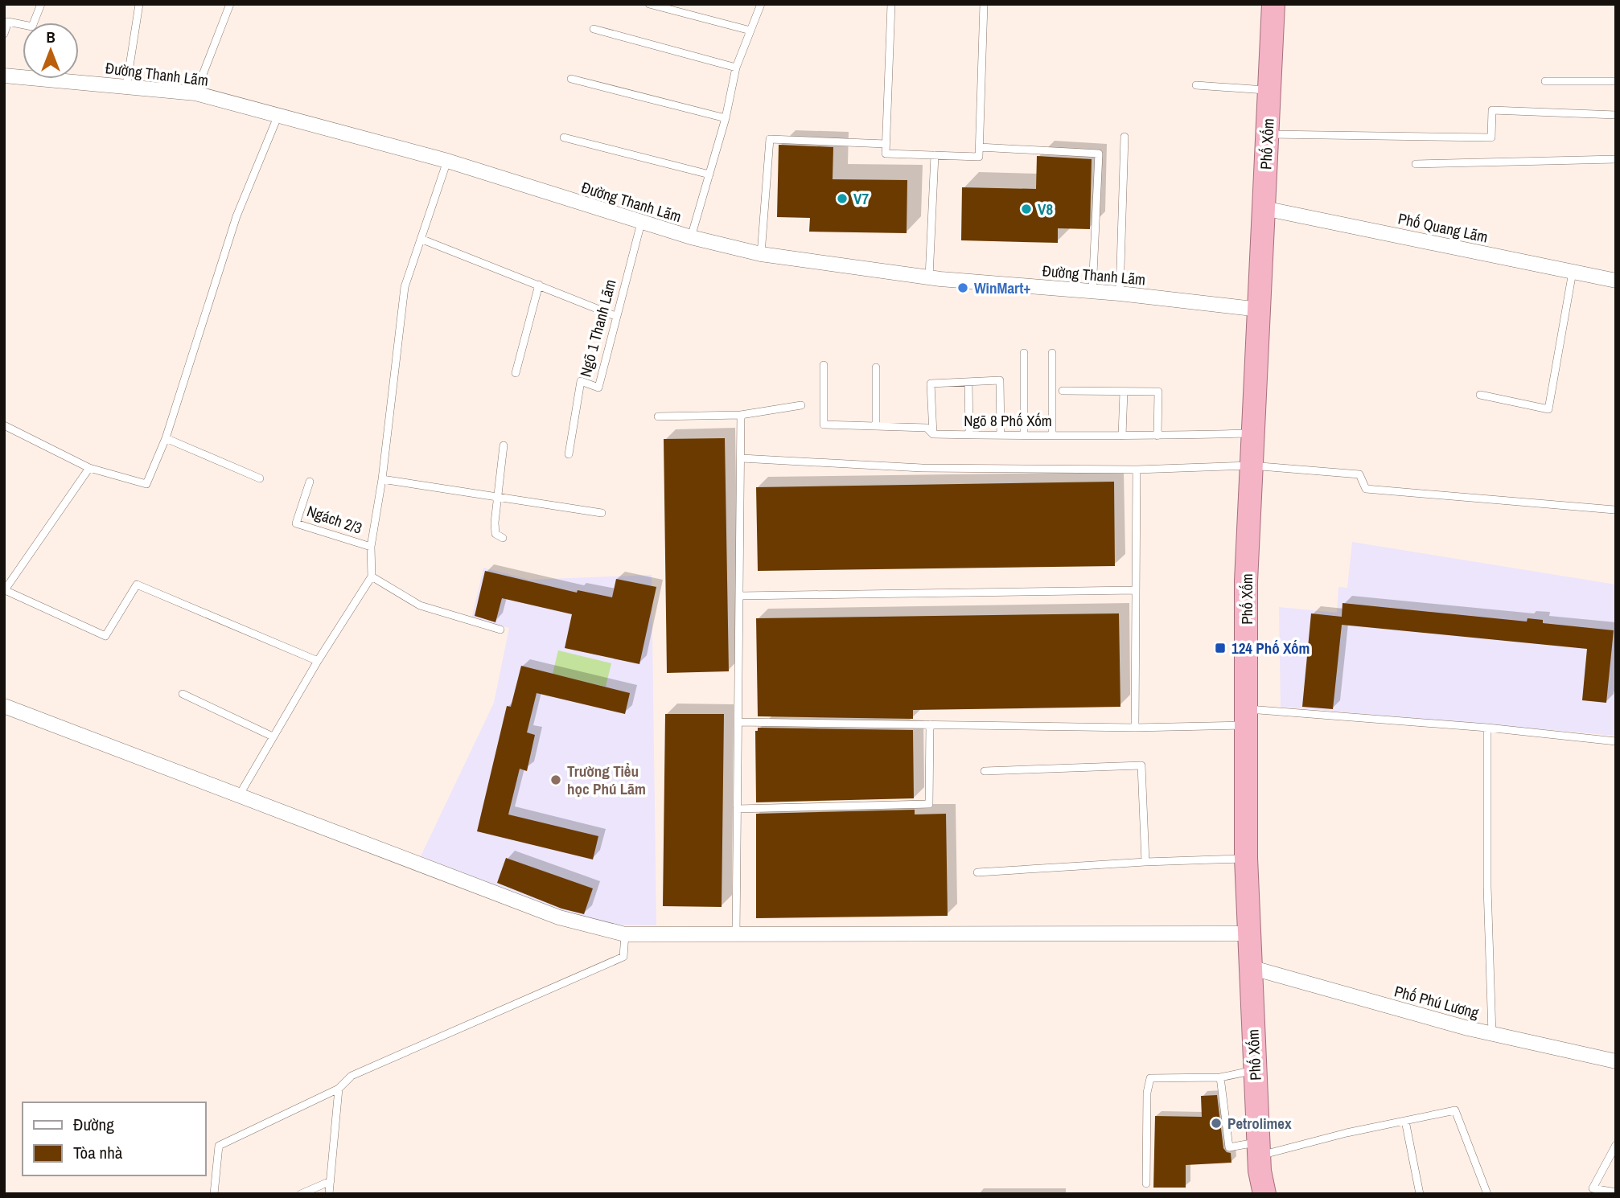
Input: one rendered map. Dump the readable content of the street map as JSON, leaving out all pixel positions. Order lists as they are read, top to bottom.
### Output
{
  "streets": {
    "highway": ["Phố Xốm"],
    "street": ["Đường Thanh Lãm", "Phố Quang Lãm", "Phố Phú Lương"],
    "lane": ["Ngõ 1 Thanh Lãm", "Ngõ 8 Phố Xốm", "Ngách 2/3"]
  },
  "crossings": [
    ["Đường Thanh Lãm", "Phố Xốm"],
    ["Đường Thanh Lãm", "Ngõ 1 Thanh Lãm"],
    ["Phố Xốm", "Phố Quang Lãm"],
    ["Phố Xốm", "Ngõ 8 Phố Xốm"],
    ["Phố Xốm", "Phố Phú Lương"]
  ],
  "places": {
    "other": [
      "V7",
      "V8",
      "WinMart+",
      "Trường Tiểu học Phú Lãm",
      "Petrolimex"
    ],
    "transit": ["124 Phố Xốm"]
  },
  "legend": ["Đường", "Tòa nhà"],
  "north": "top"
}
